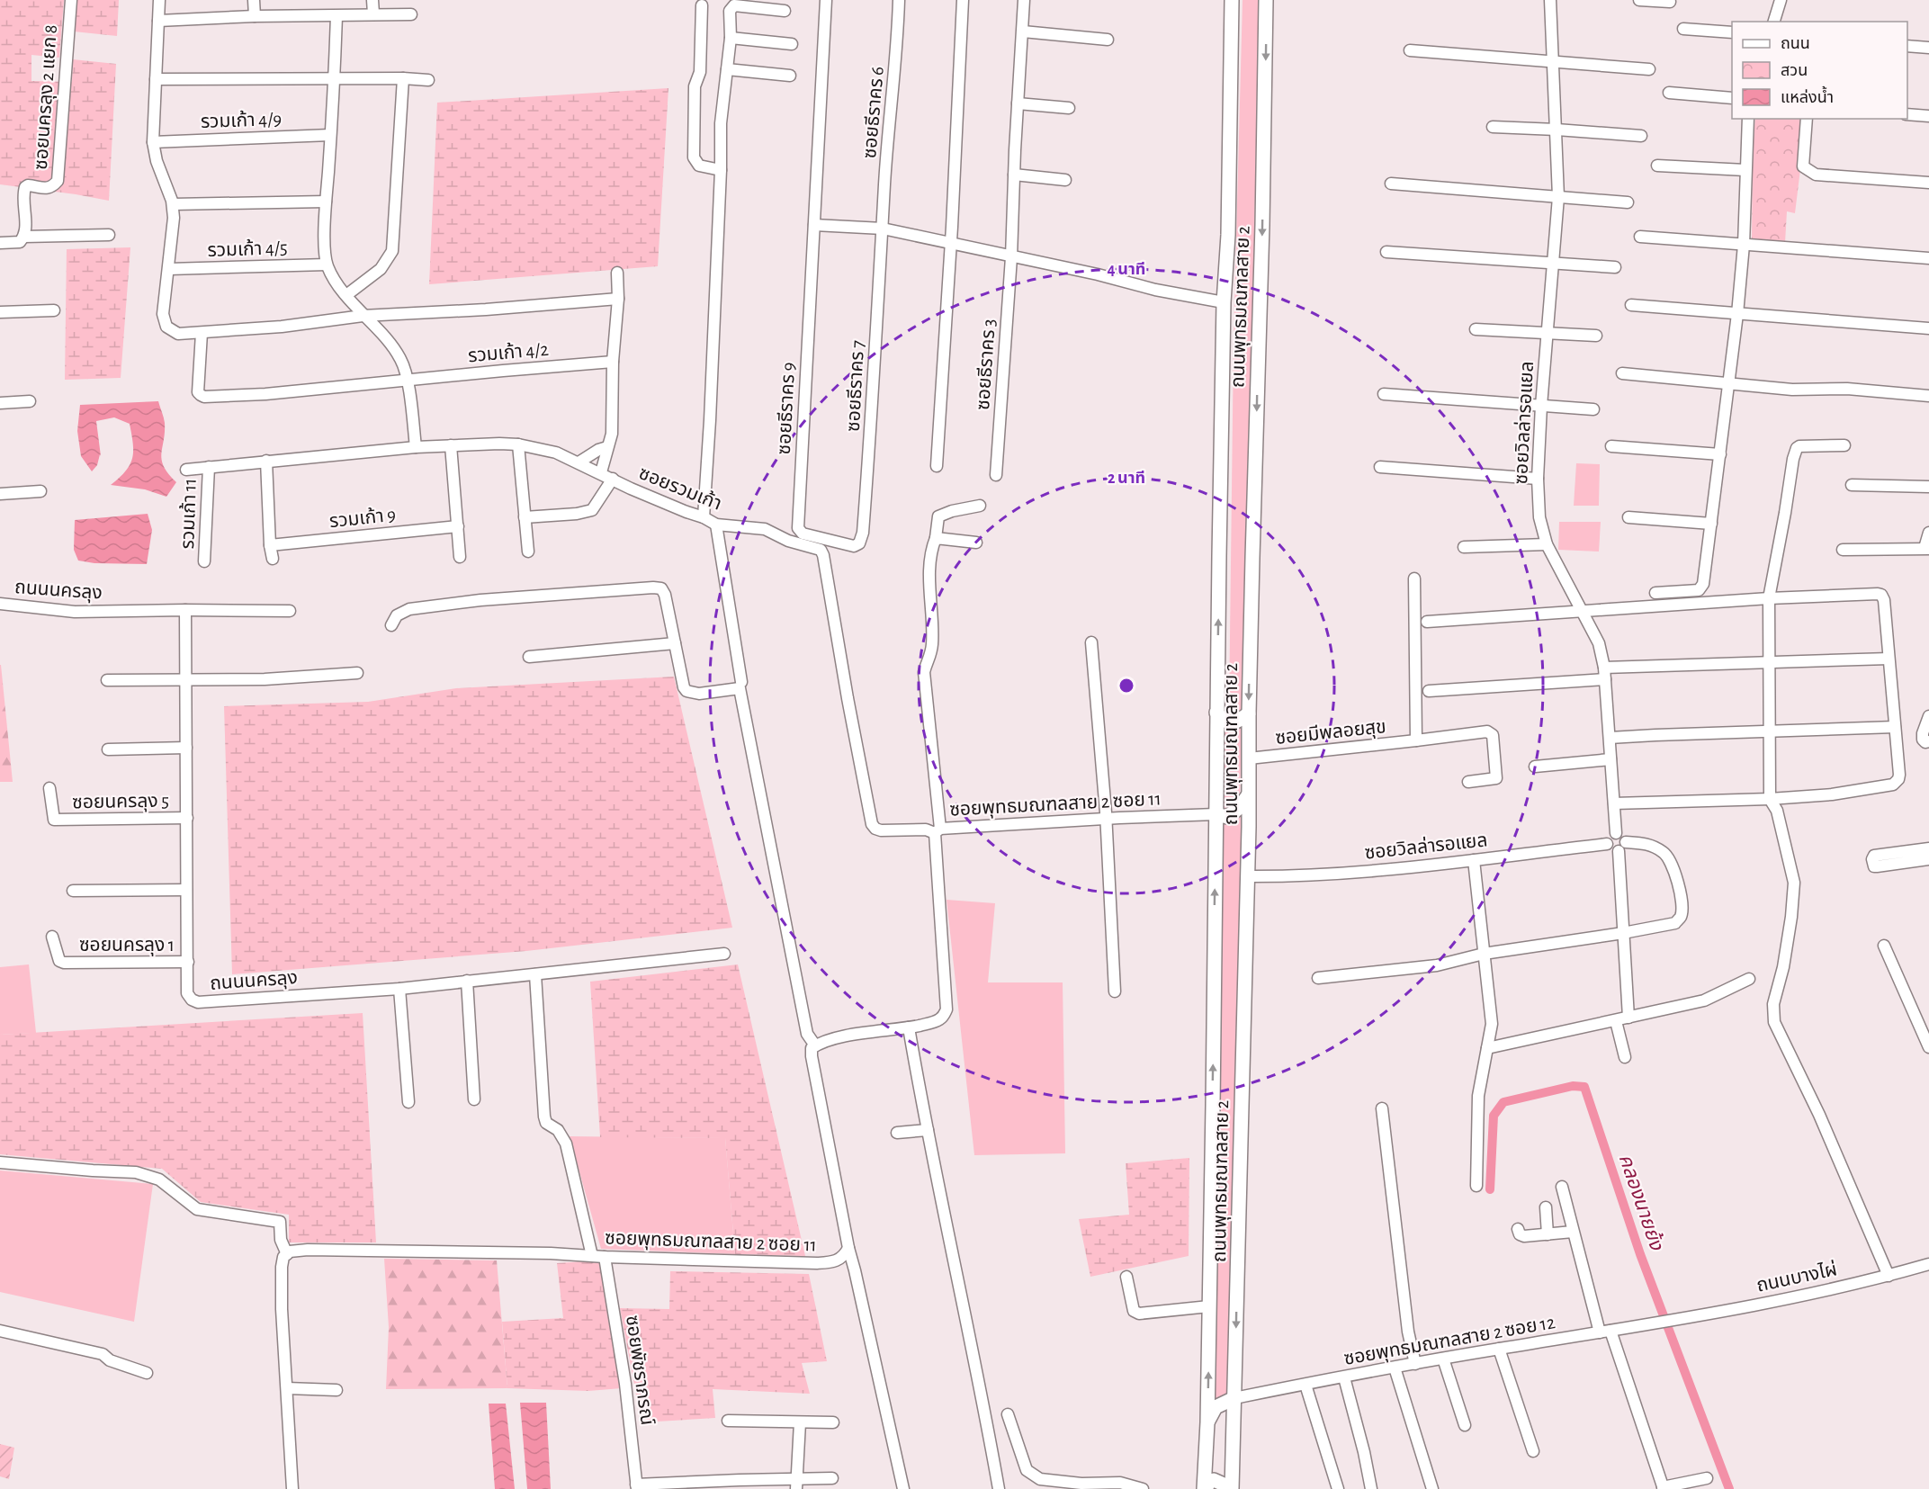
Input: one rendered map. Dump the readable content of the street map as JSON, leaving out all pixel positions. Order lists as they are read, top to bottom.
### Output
{
  "streets": {
    "main road": ["ถนนพุทธมณฑลสาย 2"],
    "street": [
      "ซอยนครลุง 2 แยก 8",
      "ซอยธีราคร 6",
      "รวมเก้า 4/9",
      "รวมเก้า 4/5",
      "รวมเก้า 4/2",
      "ซอยธีราคร 3",
      "ซอยธีราคร 7",
      "ซอยธีราคร 9",
      "ซอยวิลล่ารอแยล",
      "ซอยรวมเก้า",
      "รวมเก้า 11",
      "รวมเก้า 9",
      "ถนนนครลุง",
      "ซอยมีพลอยสุข",
      "ซอยนครลุง 5",
      "ซอยพุทธมณฑลสาย 2 ซอย 11",
      "ซอยนครลุง 1",
      "ถนนบางไผ่",
      "ซอยพุทธมณฑลสาย 2 ซอย 12",
      "ซอยพัชราภรณ์"
    ]
  },
  "crossings": [
    ["ซอยธีราคร 6", "ซอยธีราคร 7"],
    ["ถนนพุทธมณฑลสาย 2", "ซอยวิลล่ารอแยล"],
    ["ถนนพุทธมณฑลสาย 2", "ซอยมีพลอยสุข"],
    ["ถนนพุทธมณฑลสาย 2", "ซอยพุทธมณฑลสาย 2 ซอย 11"],
    ["ถนนพุทธมณฑลสาย 2", "ซอยพุทธมณฑลสาย 2 ซอย 12"],
    ["ซอยธีราคร 7", "ซอยธีราคร 9"],
    ["ซอยรวมเก้า", "รวมเก้า 11"],
    ["ซอยรวมเก้า", "ซอยพุทธมณฑลสาย 2 ซอย 11"],
    ["ถนนนครลุง", "ซอยนครลุง 5"],
    ["ถนนนครลุง", "ซอยนครลุง 1"],
    ["ซอยพุทธมณฑลสาย 2 ซอย 11", "ซอยพัชราภรณ์"],
    ["ถนนบางไผ่", "ซอยพุทธมณฑลสาย 2 ซอย 12"]
  ],
  "water": ["คลองนายย้ง"],
  "legend": ["ถนน", "สวน", "แหล่งน้ำ"],
  "rings": ["4 นาที", "2 นาที"]
}
